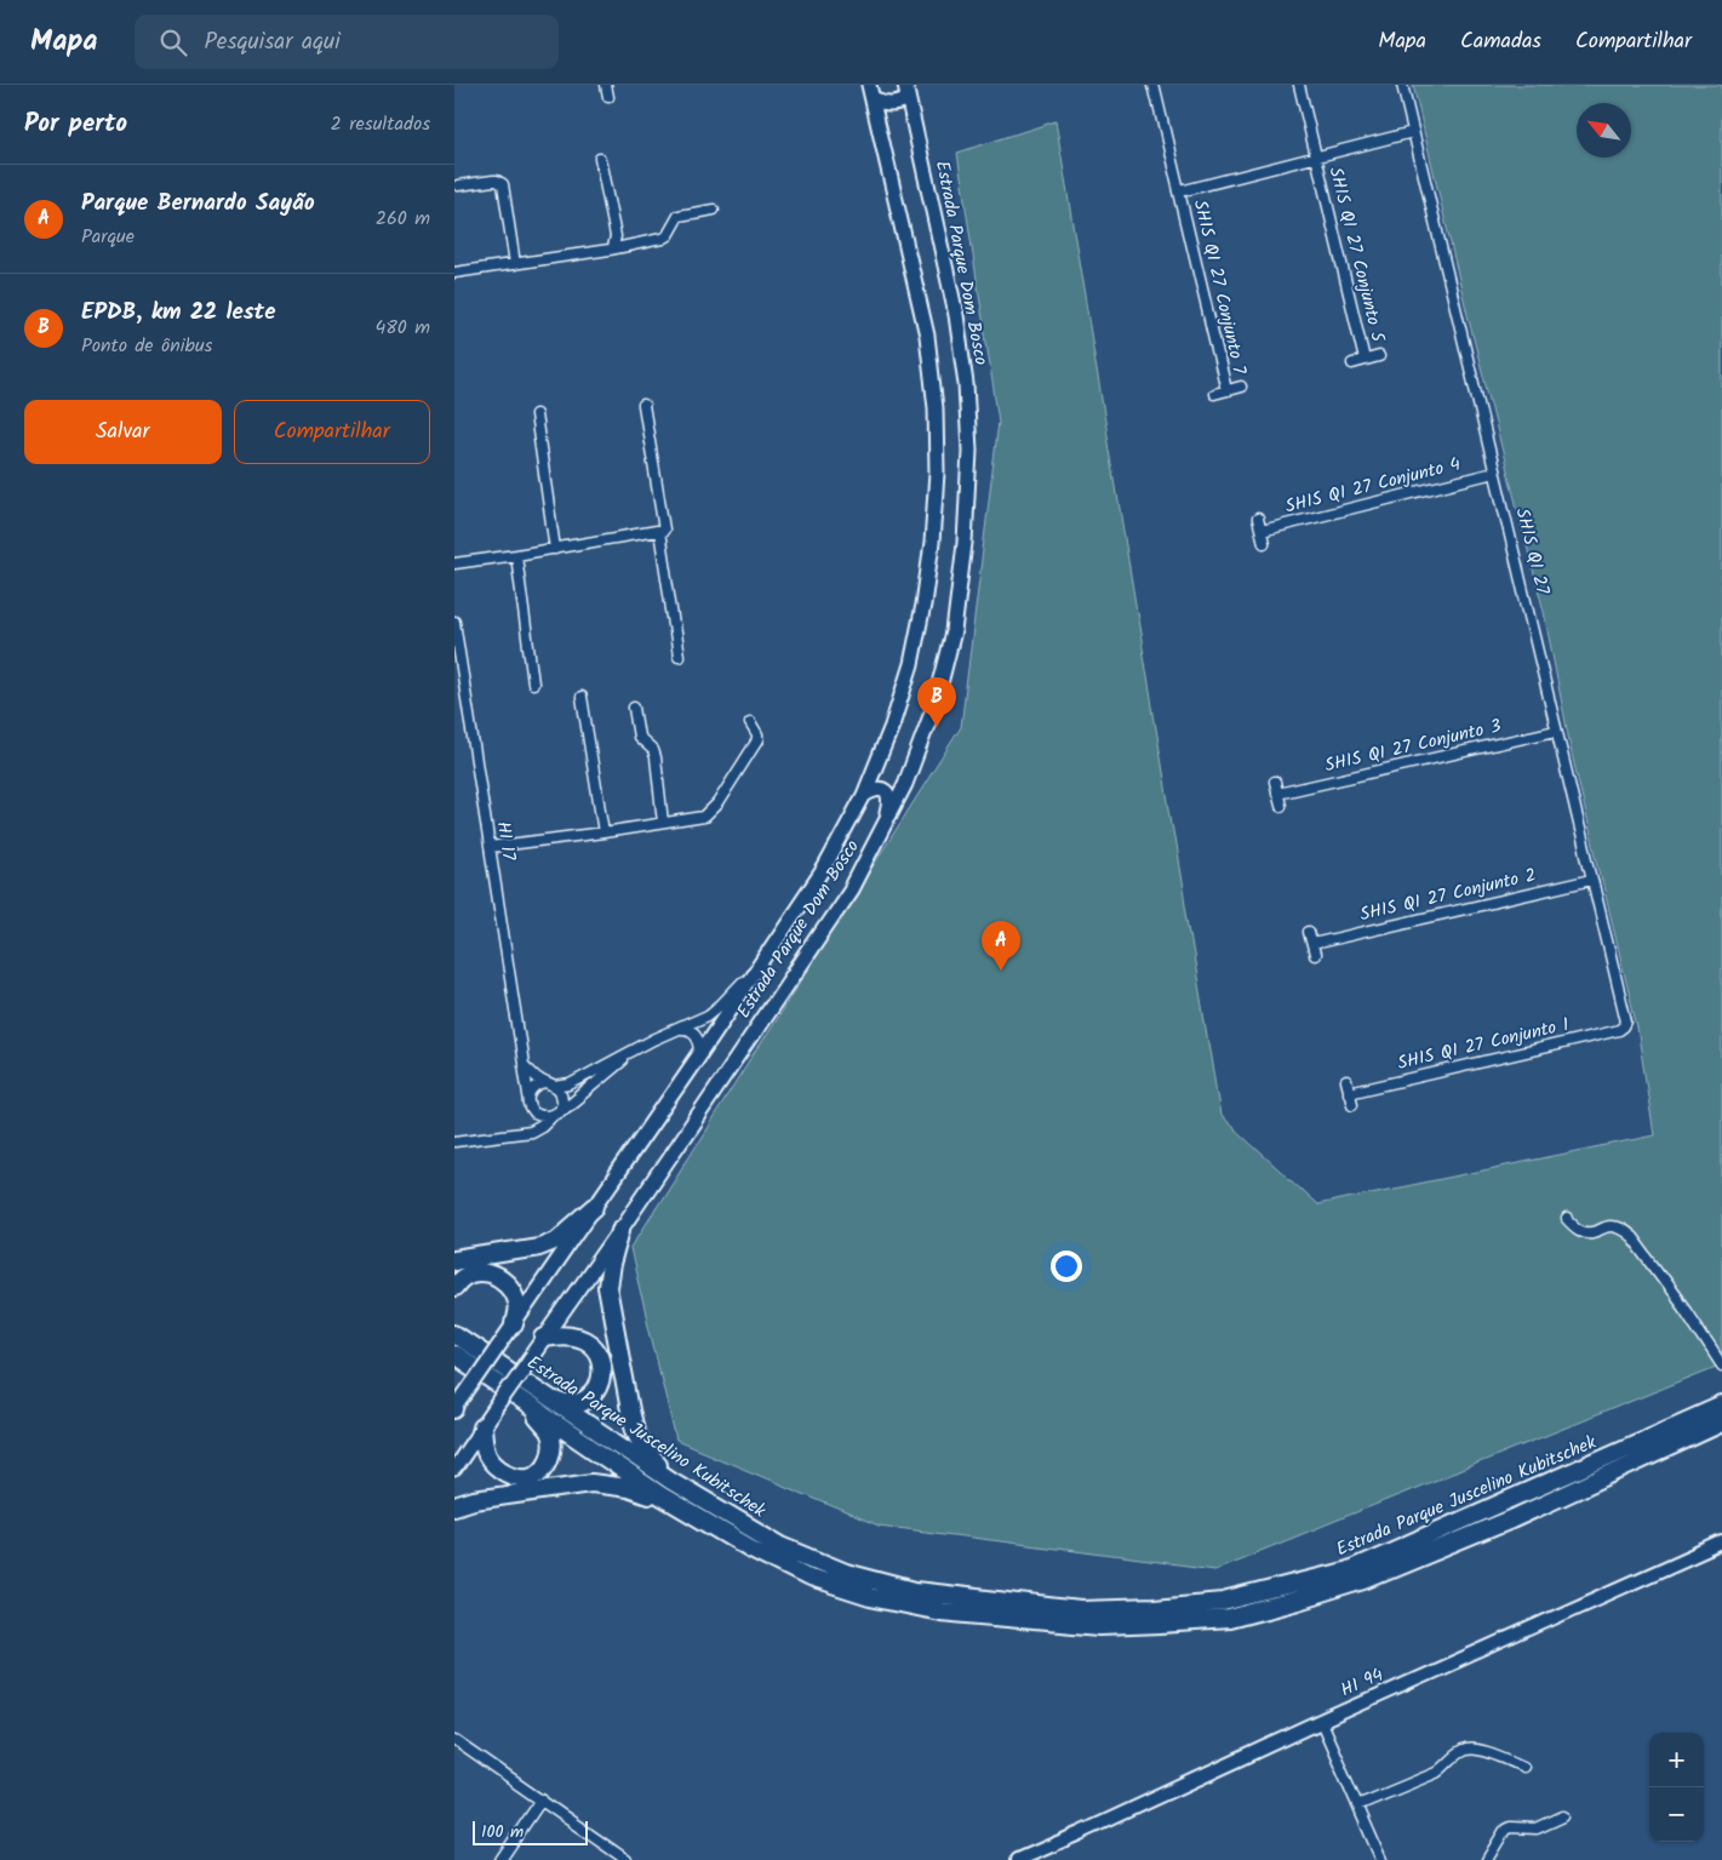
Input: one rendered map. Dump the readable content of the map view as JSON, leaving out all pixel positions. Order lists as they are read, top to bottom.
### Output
{
  "streets": {
    "highway": ["Estrada Parque Juscelino Kubitschek"],
    "main road": ["Estrada Parque Dom Bosco"],
    "street": [
      "SHIS QI 27 Conjunto 5",
      "SHIS QI 27 Conjunto 7",
      "SHIS QI 27 Conjunto 4",
      "SHIS QI 27",
      "SHIS QI 27 Conjunto 3",
      "HI 17",
      "SHIS QI 27 Conjunto 2",
      "SHIS QI 27 Conjunto 1",
      "HI 94"
    ]
  },
  "crossings": [
    ["SHIS QI 27 Conjunto 4", "SHIS QI 27"],
    ["SHIS QI 27", "SHIS QI 27 Conjunto 3"],
    ["SHIS QI 27", "SHIS QI 27 Conjunto 2"],
    ["SHIS QI 27", "SHIS QI 27 Conjunto 1"]
  ],
  "scale_bar": "100 m",
  "north": "top left",
  "page": {
    "header": "Mapa",
    "search": "Pesquisar aqui",
    "nav": ["Mapa", "Camadas", "Compartilhar"],
    "heading": ["Por perto", "2 resultados"],
    "list": [
      {
        "mark": "A",
        "name": "Parque Bernardo Sayão",
        "note": "Parque",
        "value": "260 m"
      },
      {
        "mark": "B",
        "name": "EPDB, km 22 leste",
        "note": "Ponto de ônibus",
        "value": "480 m"
      }
    ],
    "buttons": ["Salvar", "Compartilhar"],
    "pins": ["B", "A"],
    "map_buttons": ["+", "−"],
    "scale": "100 m"
  }
}
